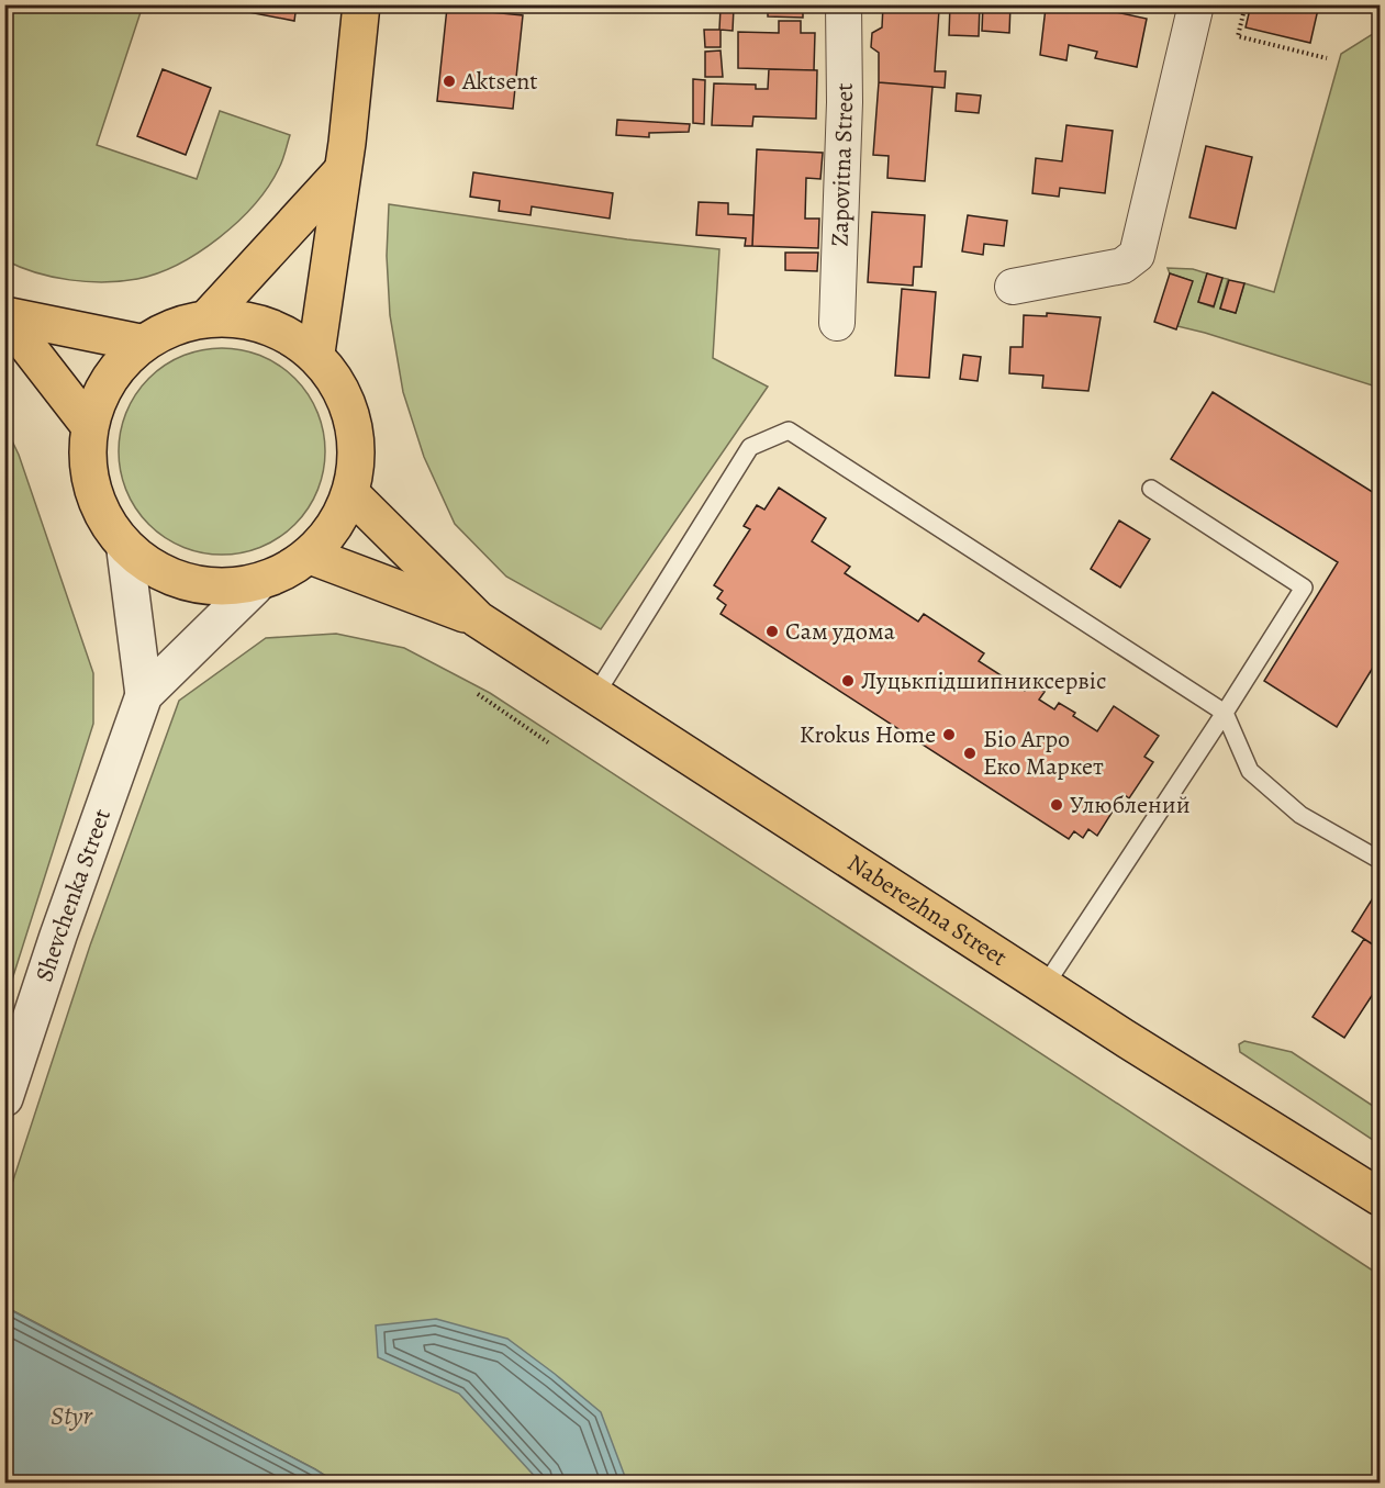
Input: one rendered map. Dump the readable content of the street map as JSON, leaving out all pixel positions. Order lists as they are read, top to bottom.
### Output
{
  "streets": {
    "main road": ["Naberezhna Street"],
    "street": ["Zapovitna Street", "Shevchenka Street"]
  },
  "water": ["Styr"],
  "places": [
    "Aktsent",
    "Сам удома",
    "Луцькпідшипниксервіс",
    "Krokus Home",
    "Біо Агро Еко Маркет",
    "Улюблений"
  ]
}
